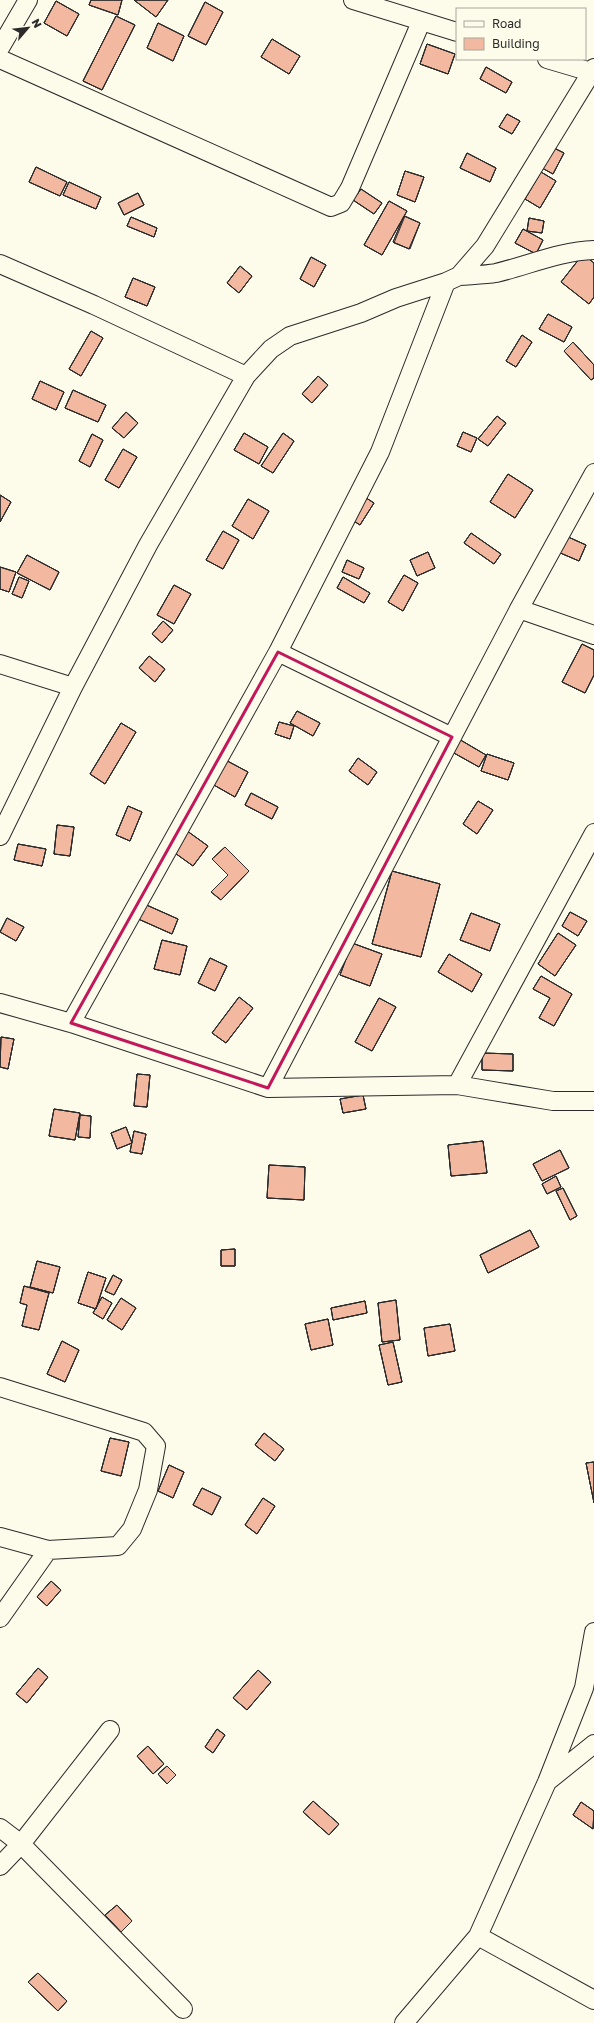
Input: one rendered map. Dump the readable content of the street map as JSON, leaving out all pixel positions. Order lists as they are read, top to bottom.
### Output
{
  "legend": ["Road", "Building"],
  "north": "top right"
}
